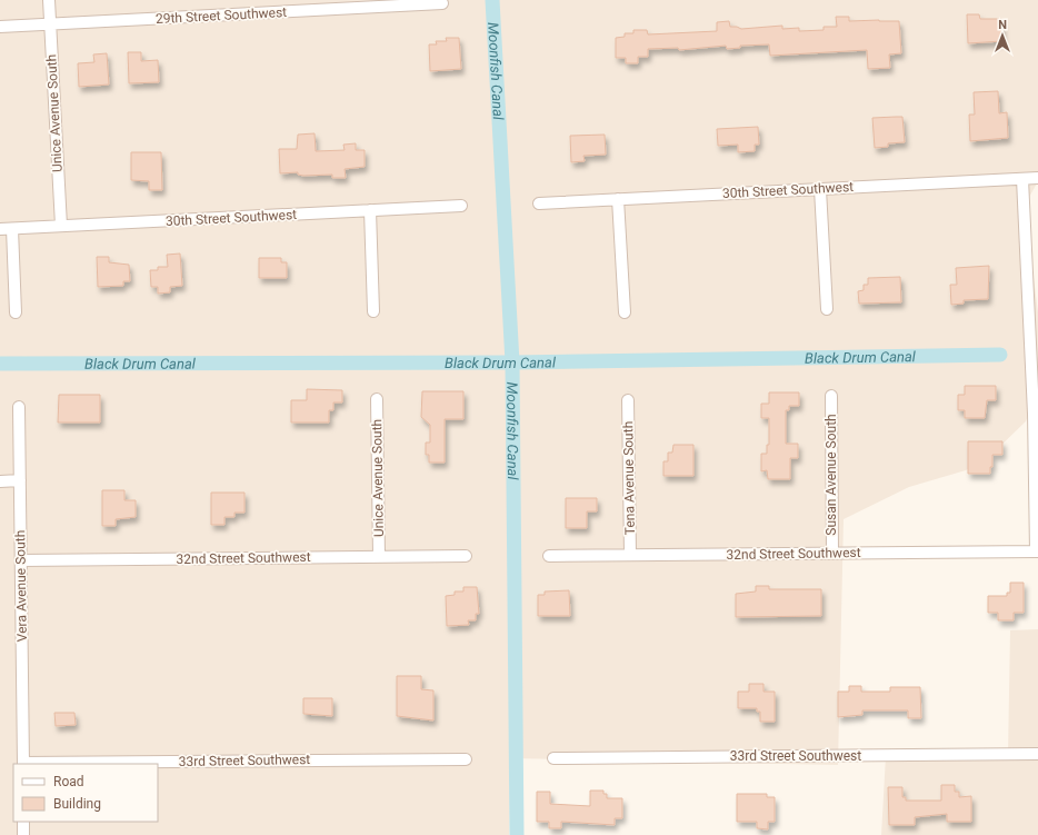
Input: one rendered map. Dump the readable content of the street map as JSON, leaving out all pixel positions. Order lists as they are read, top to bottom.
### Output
{
  "streets": {
    "street": [
      "29th Street Southwest",
      "Unice Avenue South",
      "30th Street Southwest",
      "Susan Avenue South",
      "Tena Avenue South",
      "32nd Street Southwest",
      "Vera Avenue South",
      "33rd Street Southwest"
    ]
  },
  "crossings": [
    ["29th Street Southwest", "Unice Avenue South"],
    ["Unice Avenue South", "30th Street Southwest"],
    ["Unice Avenue South", "32nd Street Southwest"],
    ["Susan Avenue South", "32nd Street Southwest"],
    ["Tena Avenue South", "32nd Street Southwest"],
    ["32nd Street Southwest", "Vera Avenue South"],
    ["Vera Avenue South", "33rd Street Southwest"]
  ],
  "water": ["Moonfish Canal", "Black Drum Canal"],
  "legend": ["Road", "Building"],
  "north": "top"
}
